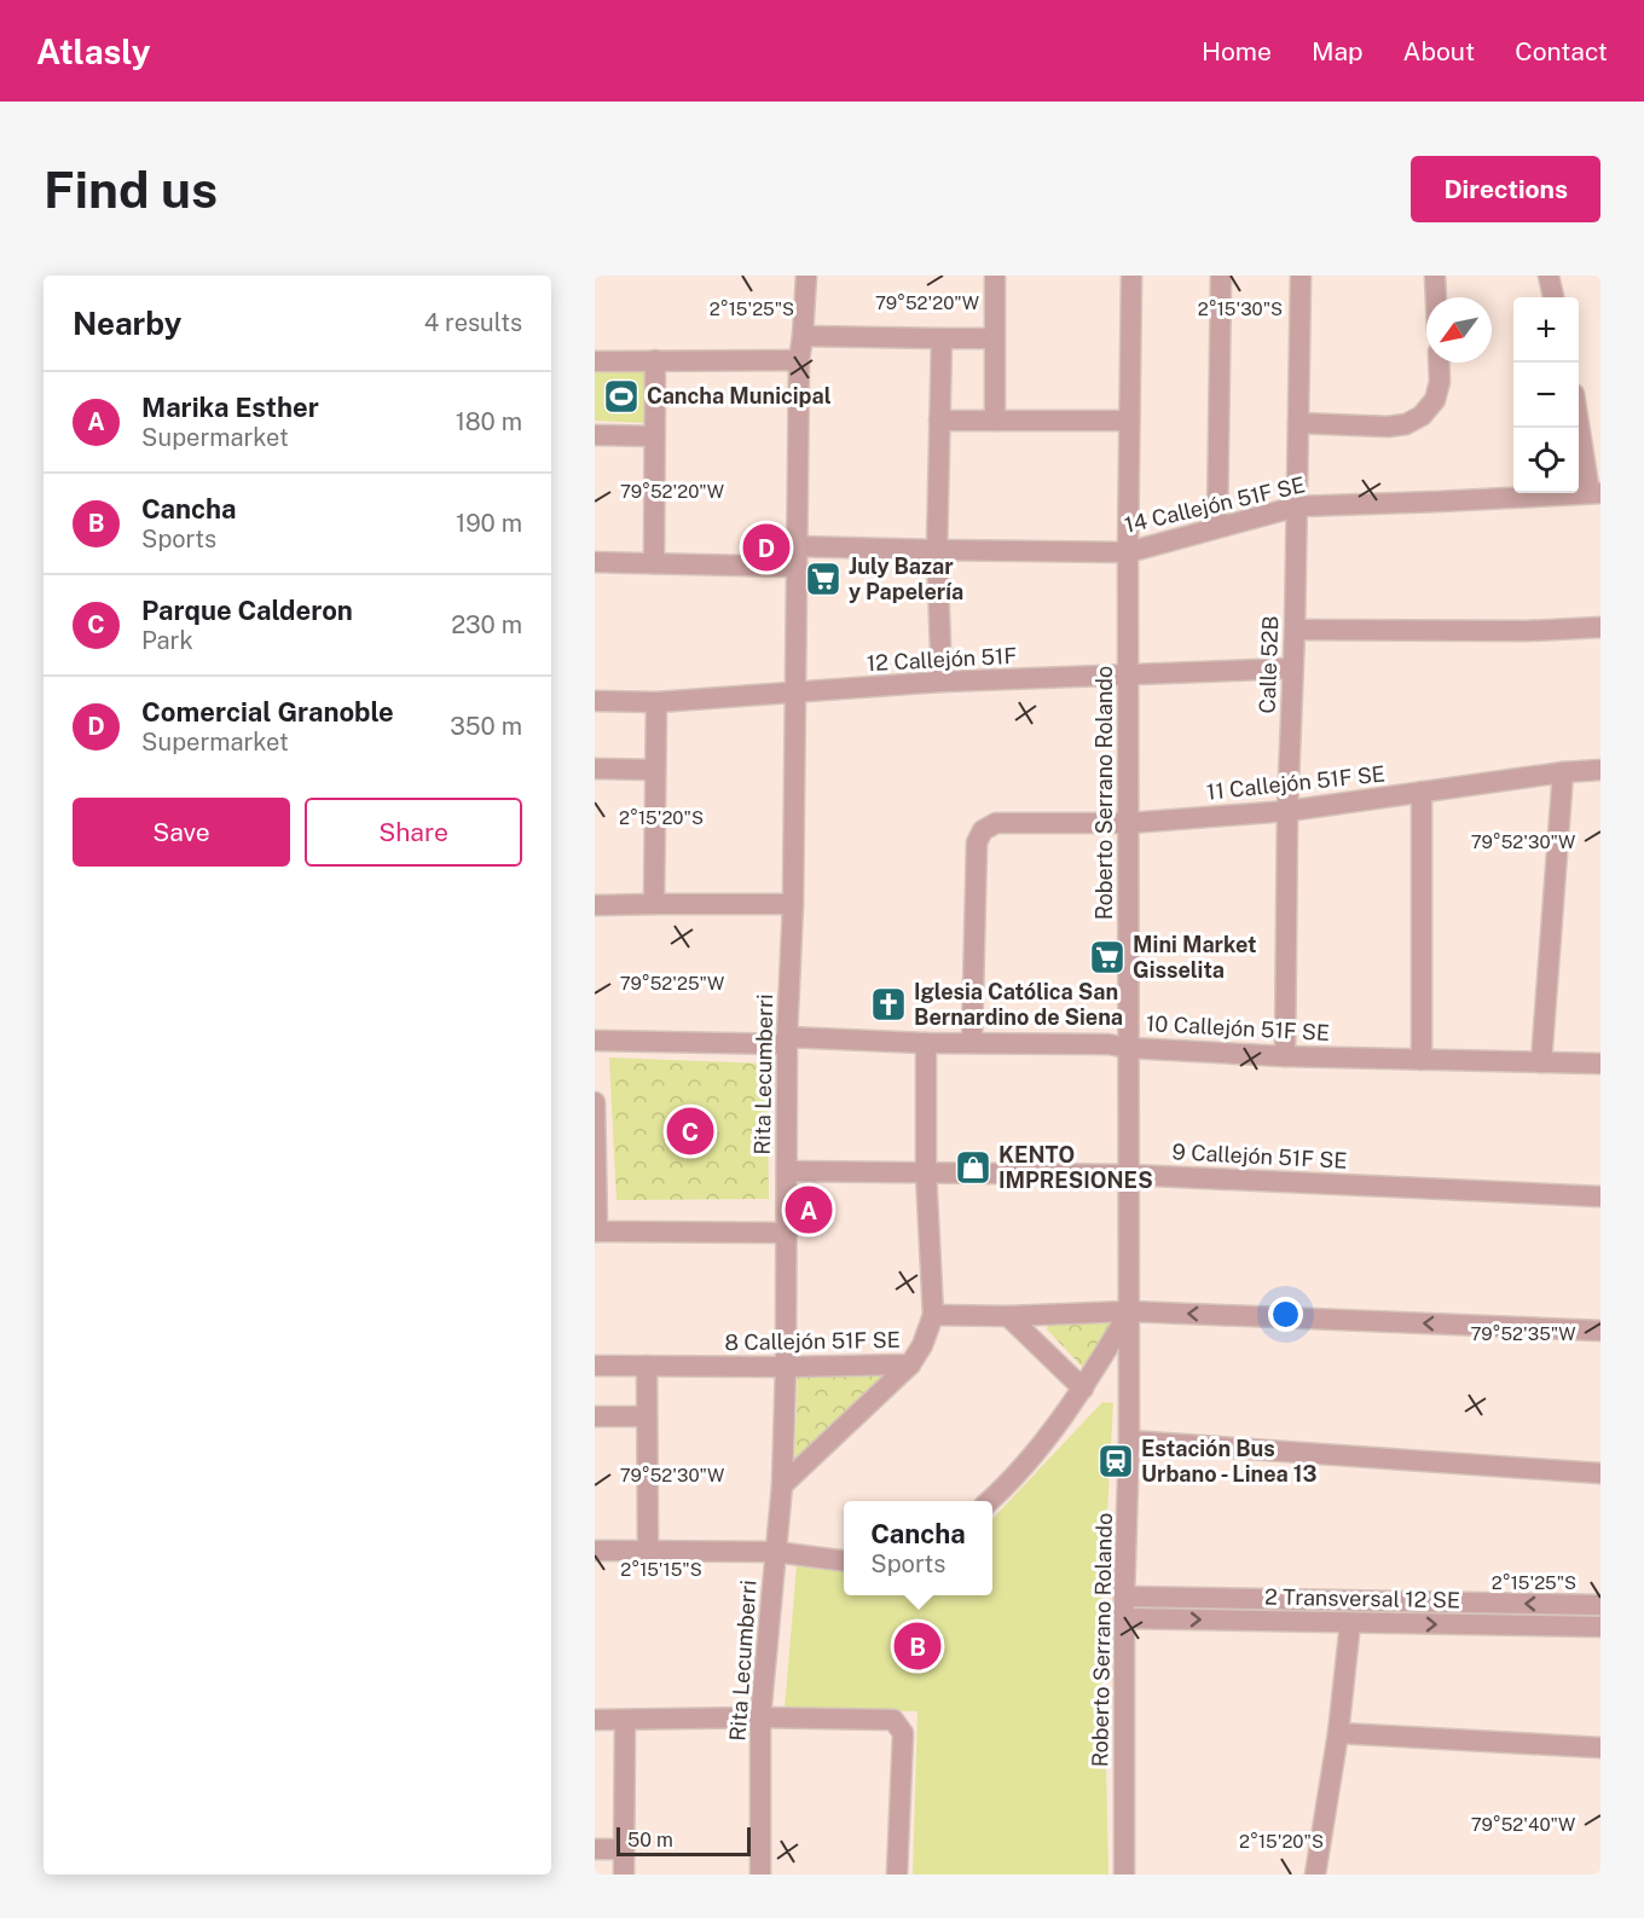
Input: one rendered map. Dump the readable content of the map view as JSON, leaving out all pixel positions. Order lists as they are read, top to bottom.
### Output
{
  "streets": {
    "street": [
      "14 Callejón 51F SE",
      "12 Callejón 51F",
      "Calle 52B",
      "11 Callejón 51F SE",
      "Roberto Serrano Rolando",
      "10 Callejón 51F SE",
      "Rita Lecumberri",
      "9 Callejón 51F SE",
      "8 Callejón 51F SE",
      "2 Transversal 12 SE"
    ]
  },
  "crossings": [
    ["14 Callejón 51F SE", "Calle 52B"],
    ["14 Callejón 51F SE", "Roberto Serrano Rolando"],
    ["14 Callejón 51F SE", "Rita Lecumberri"],
    ["12 Callejón 51F", "Calle 52B"],
    ["12 Callejón 51F", "Roberto Serrano Rolando"],
    ["12 Callejón 51F", "Rita Lecumberri"],
    ["Calle 52B", "11 Callejón 51F SE"],
    ["Calle 52B", "10 Callejón 51F SE"],
    ["11 Callejón 51F SE", "Roberto Serrano Rolando"],
    ["11 Callejón 51F SE", "10 Callejón 51F SE"],
    ["Roberto Serrano Rolando", "10 Callejón 51F SE"],
    ["Roberto Serrano Rolando", "9 Callejón 51F SE"],
    ["Roberto Serrano Rolando", "2 Transversal 12 SE"],
    ["10 Callejón 51F SE", "Rita Lecumberri"],
    ["Rita Lecumberri", "9 Callejón 51F SE"],
    ["Rita Lecumberri", "8 Callejón 51F SE"]
  ],
  "places": {
    "sports": ["Cancha Municipal"],
    "supermarket": ["July Bazar y Papelería", "Mini Market Gisselita"],
    "church": ["Iglesia Católica San Bernardino de Siena"],
    "shop": ["KENTO IMPRESIONES"],
    "station": ["Estación Bus Urbano - Linea 13"]
  },
  "scale_bar": "50 m",
  "north": "bottom left",
  "page": {
    "header": "Atlasly",
    "nav": [
      "Home",
      "Map",
      "About",
      "Contact"
    ],
    "buttons": [
      "Directions",
      ["Save", "Share"]
    ],
    "title": "Find us",
    "heading": ["Nearby", "4 results"],
    "map_buttons": ["+", "−"],
    "list": [
      {
        "mark": "A",
        "name": "Marika Esther",
        "note": "Supermarket",
        "value": "180 m"
      },
      {
        "mark": "B",
        "name": "Cancha",
        "note": "Sports",
        "value": "190 m"
      },
      {
        "mark": "C",
        "name": "Parque Calderon",
        "note": "Park",
        "value": "230 m"
      },
      {
        "mark": "D",
        "name": "Comercial Granoble",
        "note": "Supermarket",
        "value": "350 m"
      }
    ],
    "pins": [
      "D",
      "C",
      "A",
      "B"
    ],
    "popup": ["Cancha", "Sports"],
    "scale": "50 m"
  },
  "coordinates": [
    "79°52'20\"W",
    "2°15'25\"S",
    "2°15'30\"S",
    "2°15'20\"S",
    "79°52'30\"W",
    "79°52'25\"W",
    "79°52'35\"W",
    "2°15'15\"S",
    "79°52'40\"W"
  ]
}
